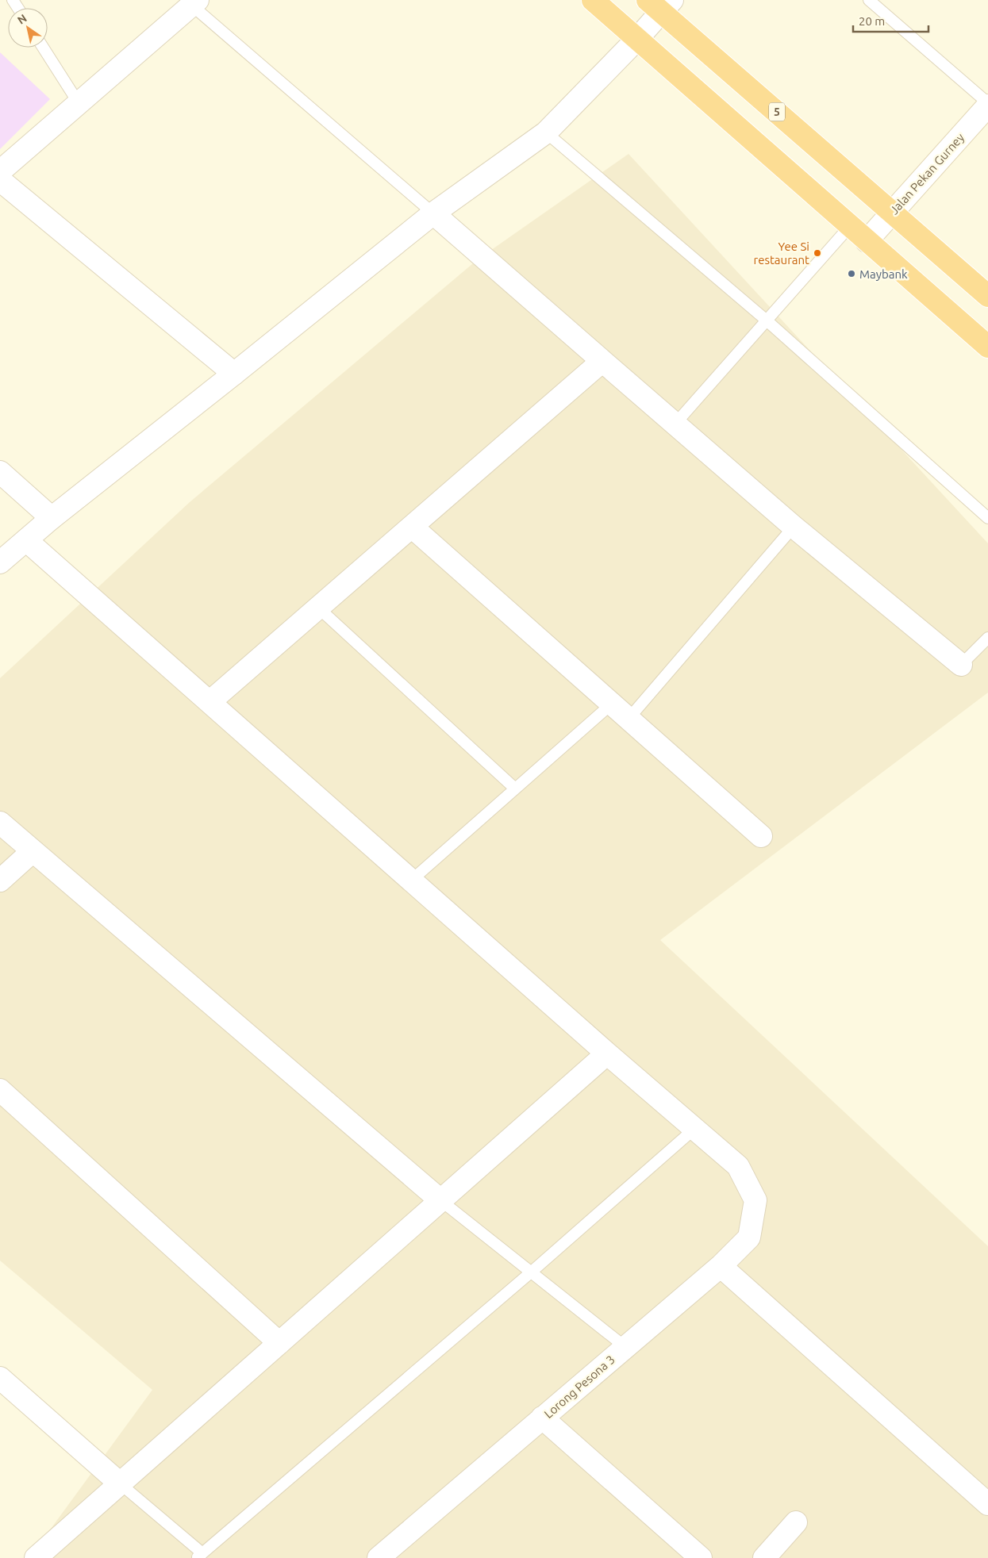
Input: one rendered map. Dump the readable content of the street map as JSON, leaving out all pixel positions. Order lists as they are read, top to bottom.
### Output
{
  "streets": {
    "highway": ["5"],
    "street": ["Jalan Pekan Gurney", "Lorong Pesona 3"]
  },
  "crossings": [
    ["5", "Jalan Pekan Gurney"]
  ],
  "places": ["Yee Si restaurant", "Maybank"],
  "scale_bar": "20 m",
  "north": "top left"
}
